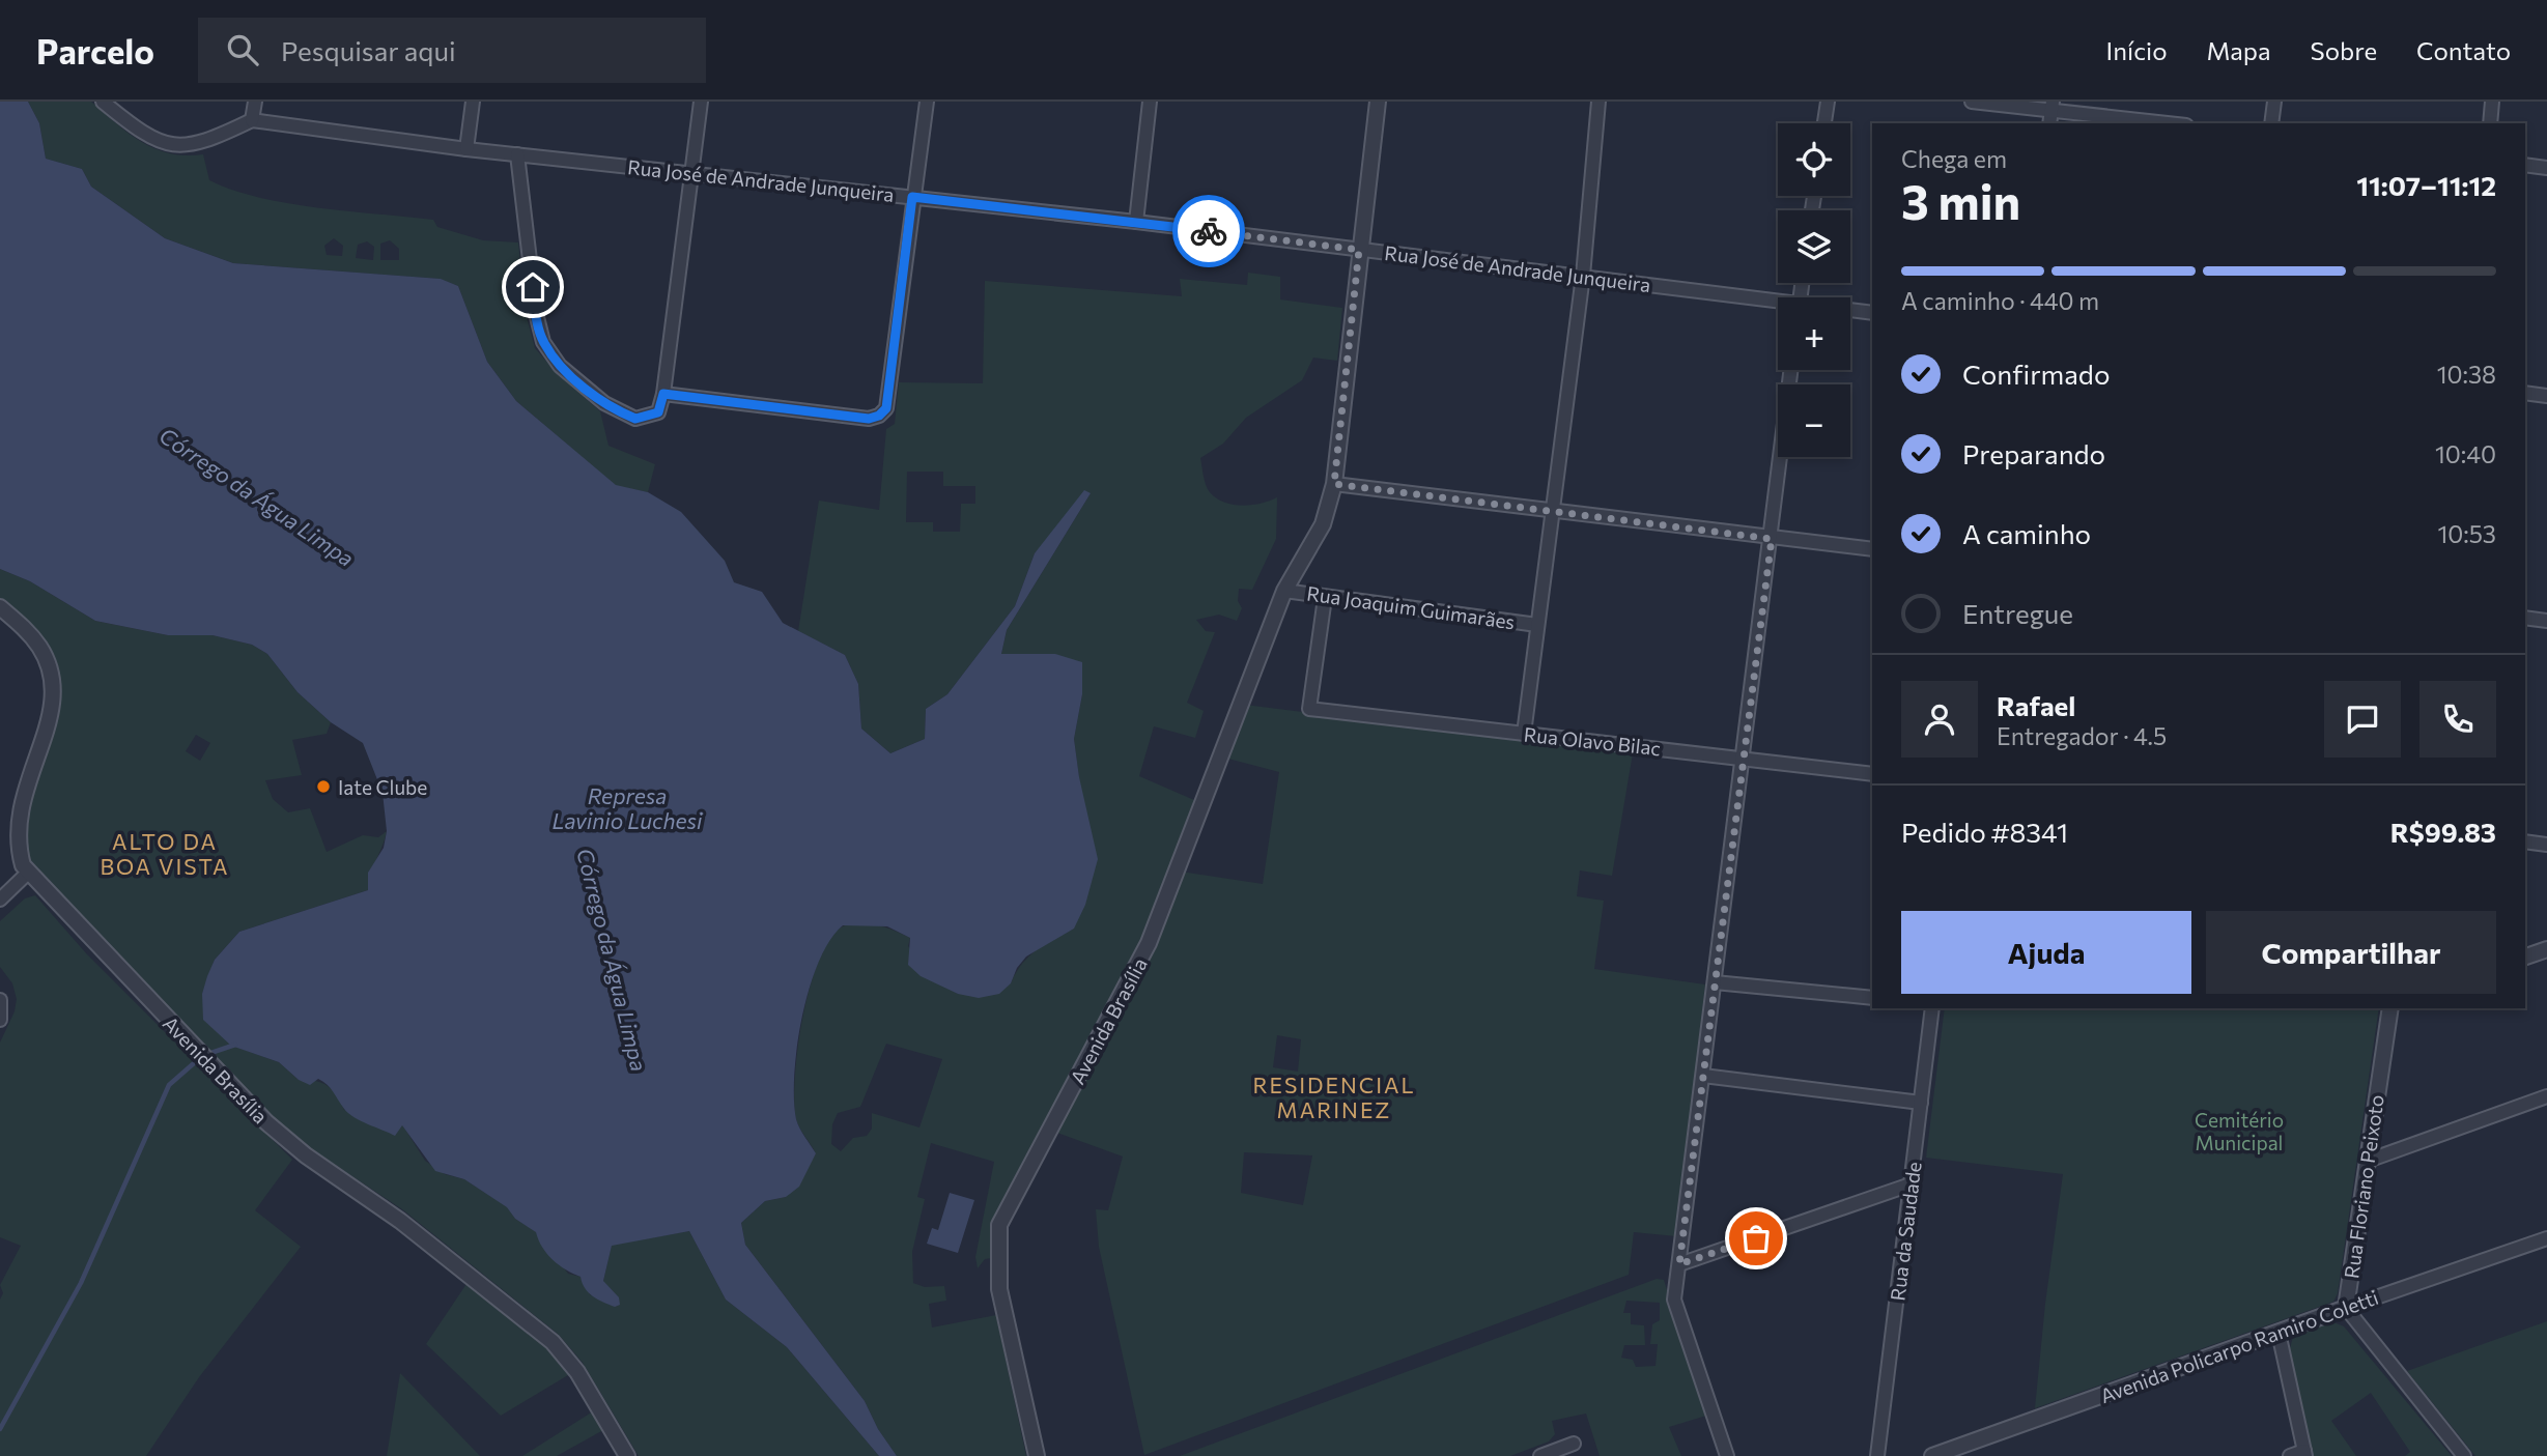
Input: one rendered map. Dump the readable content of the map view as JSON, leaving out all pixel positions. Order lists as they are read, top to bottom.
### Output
{
  "streets": {
    "street": [
      "Rua José de Andrade Junqueira",
      "Rua Joaquim Guimarães",
      "Rua Olavo Bilac",
      "Avenida Brasília",
      "Rua Floriano Peixoto",
      "Rua da Saudade",
      "Avenida Policarpo Ramiro Coletti"
    ]
  },
  "crossings": [
    ["Rua José de Andrade Junqueira", "Avenida Brasília"],
    ["Rua Joaquim Guimarães", "Rua Olavo Bilac"],
    ["Rua Joaquim Guimarães", "Avenida Brasília"],
    ["Rua Floriano Peixoto", "Avenida Policarpo Ramiro Coletti"]
  ],
  "districts": ["ALTO DA BOA VISTA", "RESIDENCIAL MARINEZ"],
  "water": ["Córrego da Água Limpa", "Represa Lavinio Luchesi"],
  "parks": ["Cemitério Municipal"],
  "places": ["Iate Clube"],
  "page": {
    "header": "Parcelo",
    "search": "Pesquisar aqui",
    "nav": [
      "Início",
      "Mapa",
      "Sobre",
      "Contato"
    ],
    "map_buttons": ["+", "−"],
    "heading": ["3 min", "Chega em", "11:07–11:12"],
    "panel": [
      "Rafael",
      "Entregador · 4.5",
      "Pedido #8341",
      "R$99.83"
    ],
    "bar": "A caminho · 440 m",
    "list": [
      ["Confirmado", "10:38"],
      ["Preparando", "10:40"],
      ["A caminho", "10:53"],
      "Entregue"
    ],
    "buttons": ["Ajuda", "Compartilhar"]
  }
}
